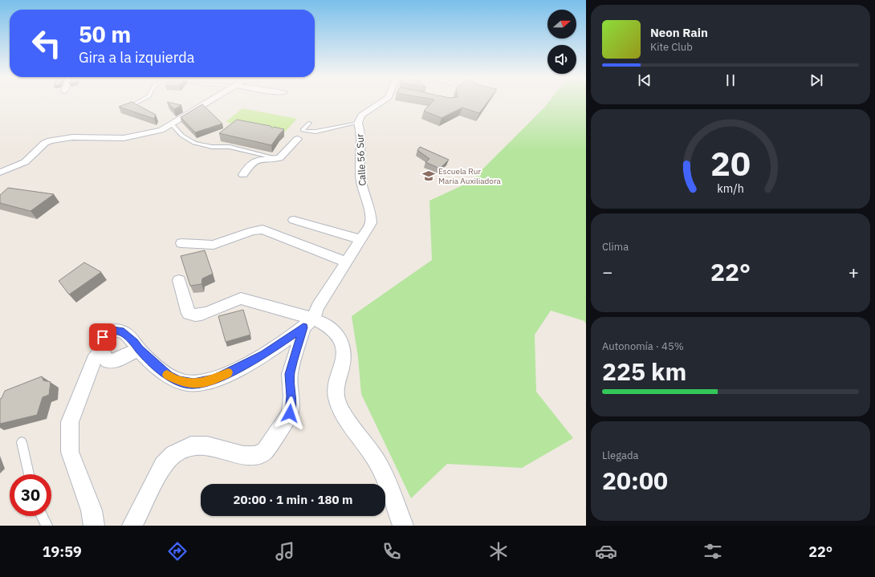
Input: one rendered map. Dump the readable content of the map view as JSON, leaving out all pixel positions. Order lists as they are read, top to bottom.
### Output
{
  "streets": {
    "street": ["Calle 56 Sur"]
  },
  "places": {
    "school or university": ["Escuela Rur Maria Auxiliadora"]
  },
  "north": "right",
  "page": {
    "turn": ["50 m", "Gira a la izquierda"],
    "song": ["Neon Rain", "Kite Club"],
    "tile": [
      "Clima",
      ["Autonomía · 45%", "225 km"],
      ["Llegada", "20:00"]
    ],
    "heat": ["−", "22°", "+"],
    "limit": "30",
    "trip": "20:00 · 1 min · 180 m",
    "tabs": ["19:59", "22°"],
    "gauge": ["20", "km/h"]
  }
}
